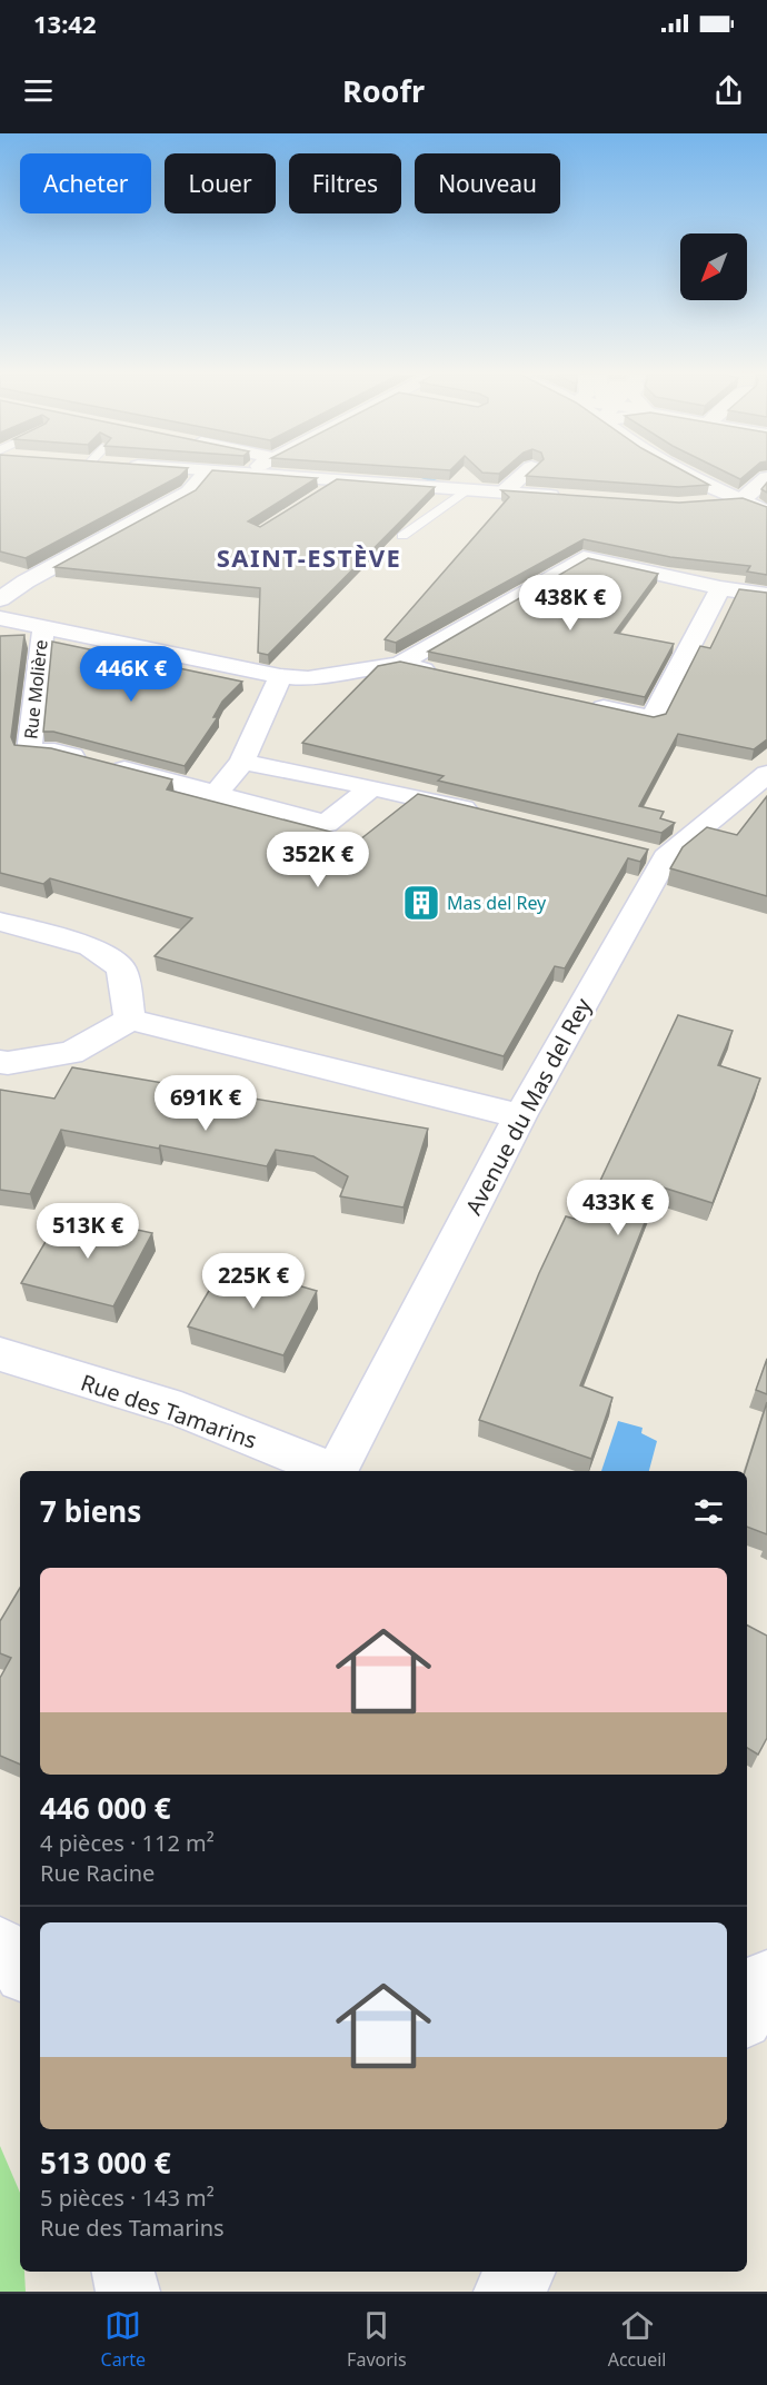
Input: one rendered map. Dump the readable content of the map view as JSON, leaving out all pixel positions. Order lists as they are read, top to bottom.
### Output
{
  "streets": {
    "street": ["Rue Molière", "Avenue du Mas del Rey", "Rue des Tamarins"]
  },
  "districts": ["SAINT-ESTÈVE"],
  "places": {
    "building": ["Mas del Rey"]
  },
  "north": "bottom left",
  "page": {
    "status": "13:42",
    "header": "Roofr",
    "chip": [
      "Acheter",
      "Louer",
      "Filtres",
      "Nouveau"
    ],
    "price": [
      "438K €",
      "446K €",
      "352K €",
      "691K €",
      "433K €",
      "513K €",
      "225K €"
    ],
    "heading": "7 biens",
    "list": [
      {
        "name": "446 000 €",
        "note": "4 pièces · 112 m² · Rue Racine"
      },
      {
        "name": "513 000 €",
        "note": "5 pièces · 143 m² · Rue des Tamarins"
      }
    ],
    "tabs": ["Carte", "Favoris", "Accueil"]
  }
}
